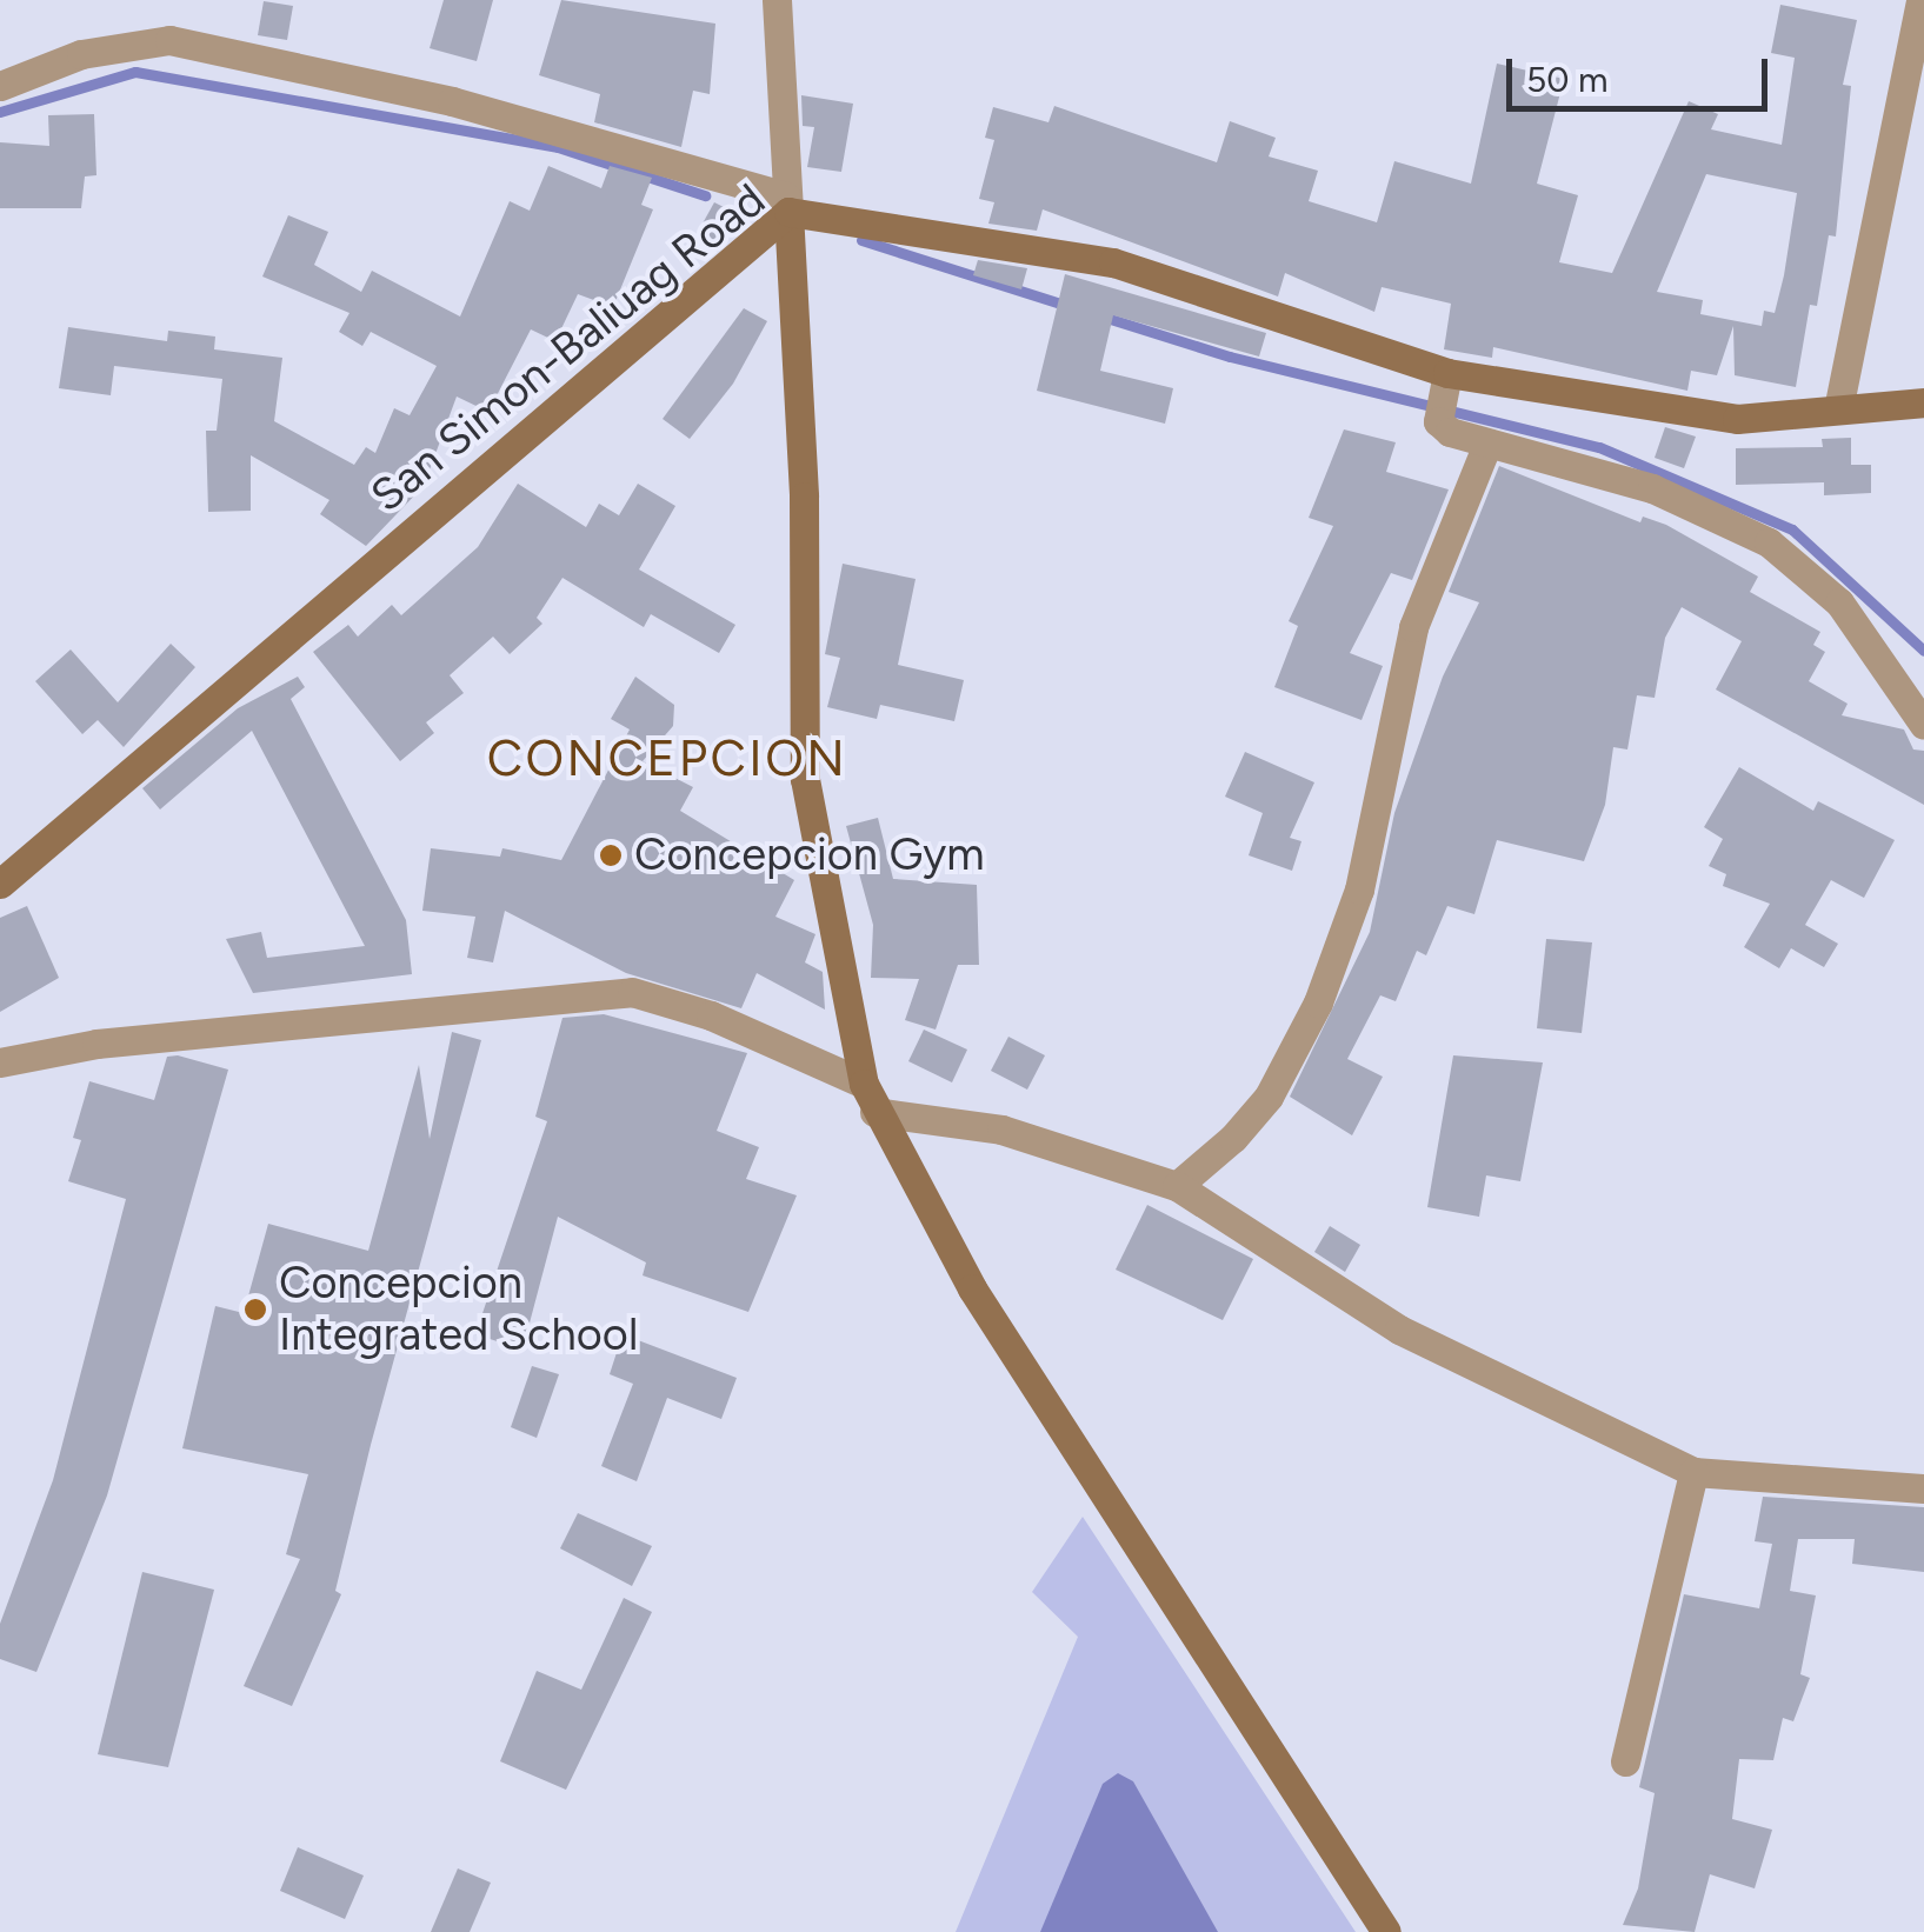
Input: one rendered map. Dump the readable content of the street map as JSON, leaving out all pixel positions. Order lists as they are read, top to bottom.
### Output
{
  "streets": {
    "main road": ["San Simon-Baliuag Road"]
  },
  "districts": ["CONCEPCION"],
  "places": ["Concepcion Gym", "Concepcion Integrated School"],
  "scale_bar": "50 m"
}
